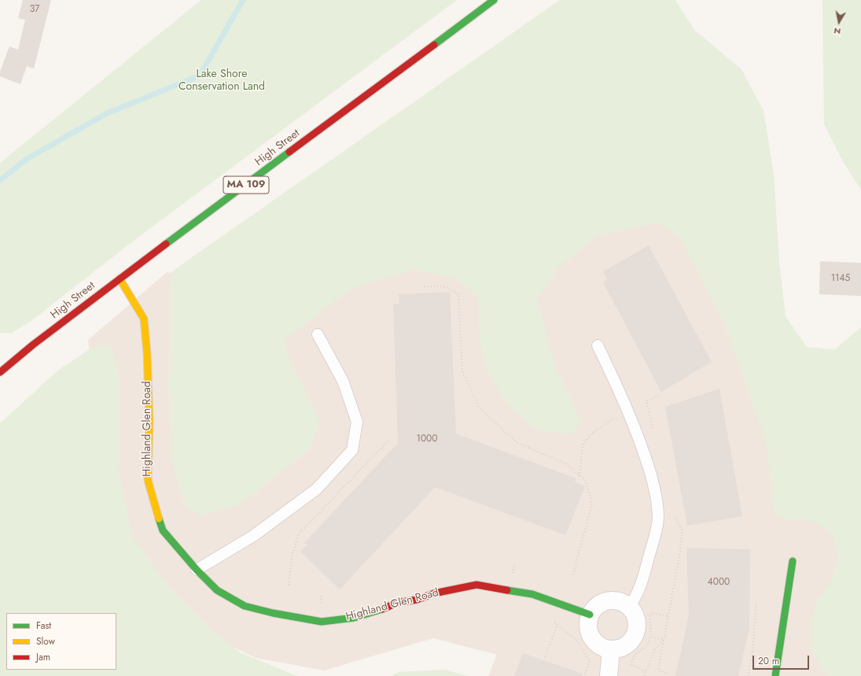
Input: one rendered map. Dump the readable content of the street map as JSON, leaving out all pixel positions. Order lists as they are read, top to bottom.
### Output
{
  "streets": {
    "street": ["High Street", "MA 109", "Highland Glen Road"]
  },
  "crossings": [
    ["High Street", "Highland Glen Road"]
  ],
  "parks": ["Lake Shore Conservation Land"],
  "house_numbers": [
    "37",
    "1145",
    "1000",
    "4000"
  ],
  "legend": ["Fast", "Slow", "Jam"],
  "scale_bar": "20 m",
  "north": "bottom"
}
